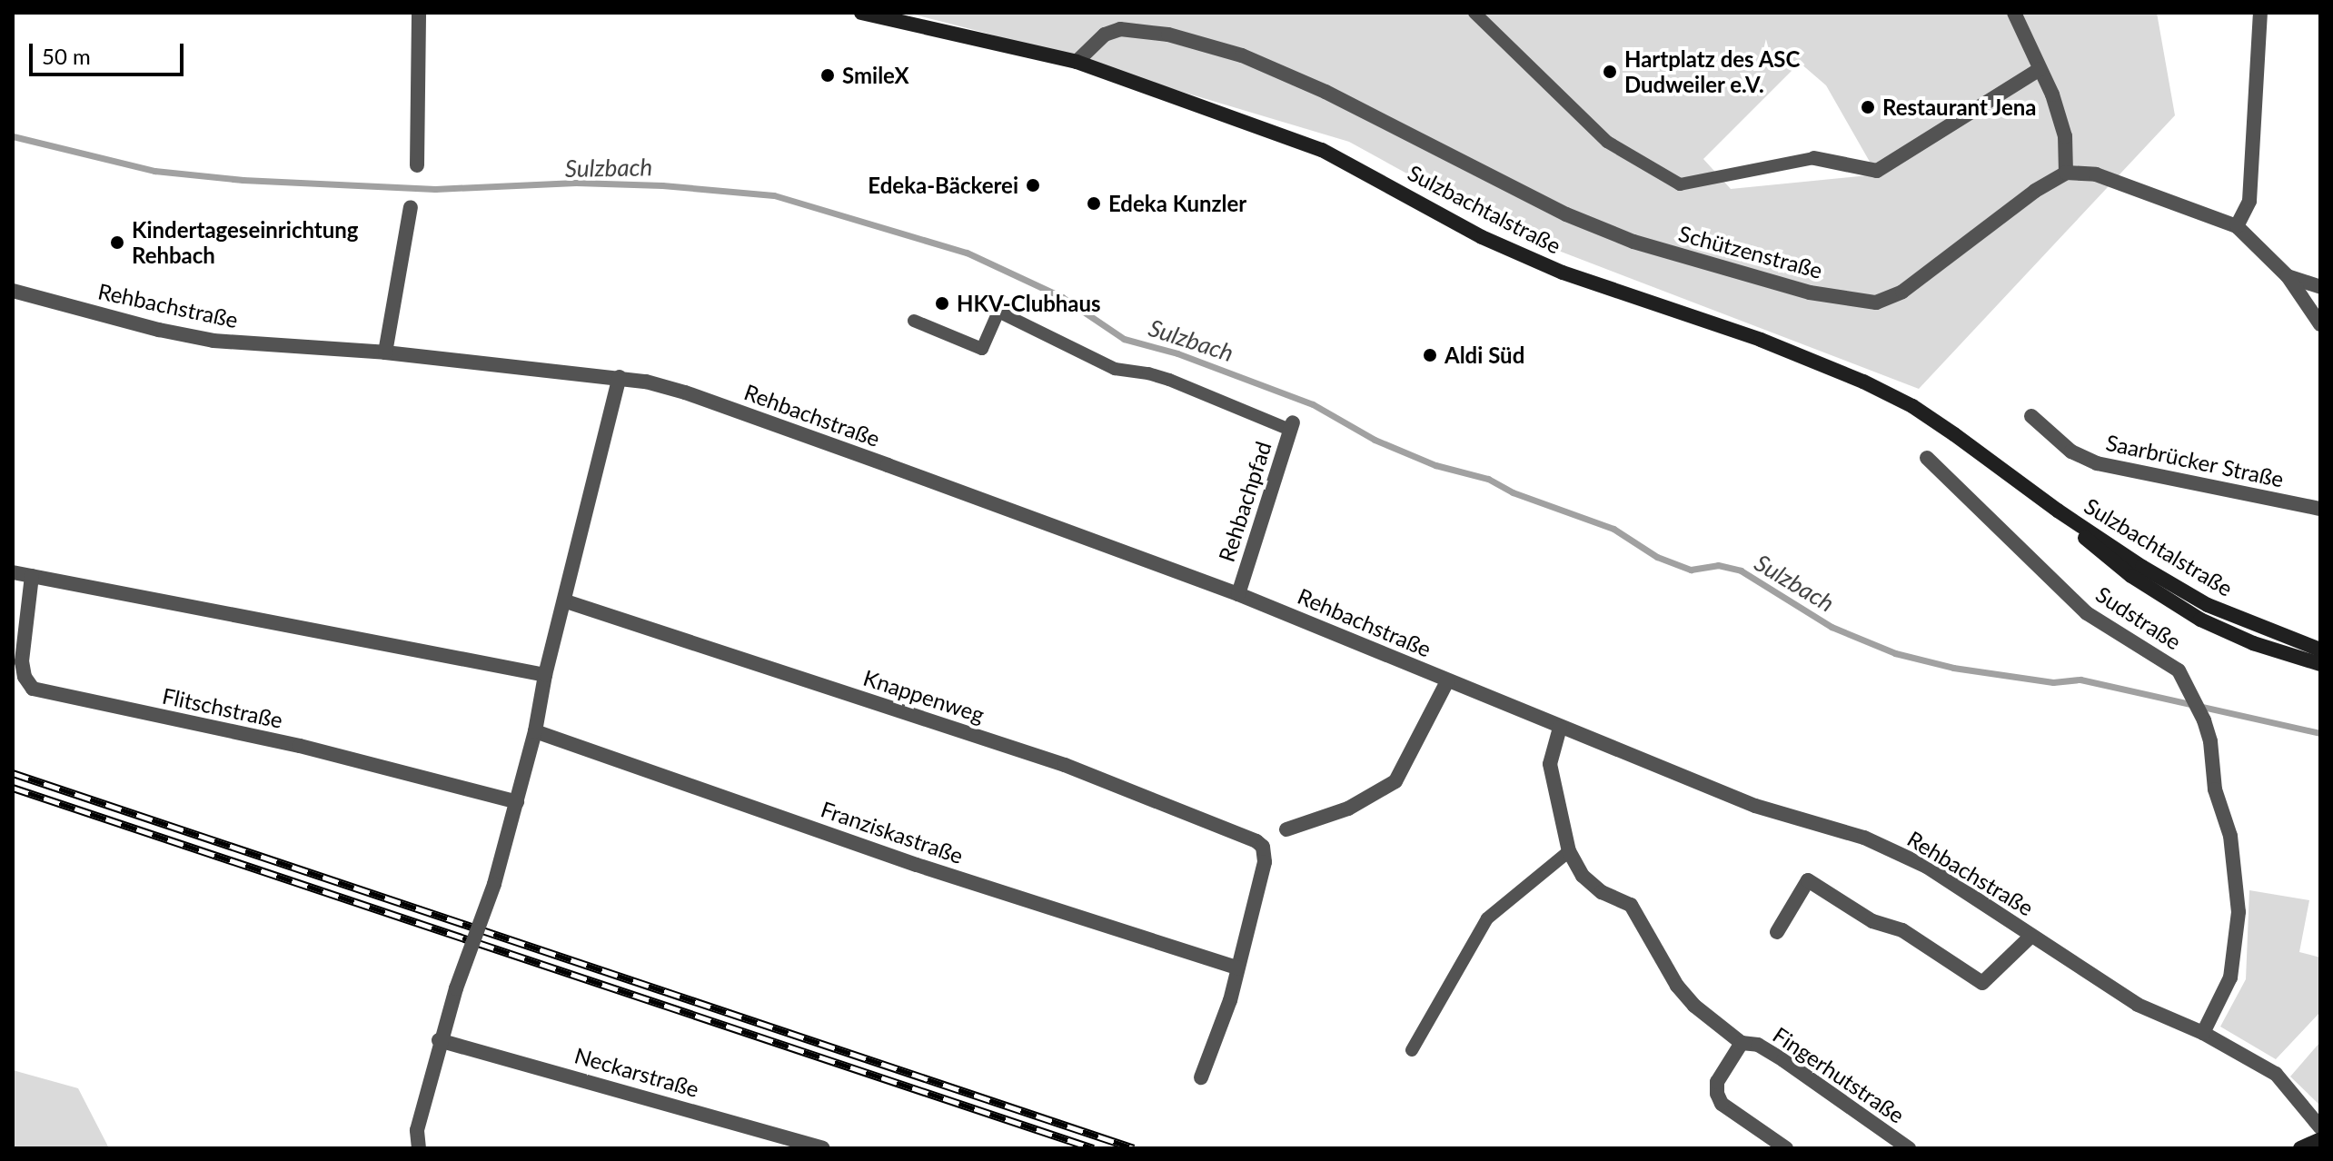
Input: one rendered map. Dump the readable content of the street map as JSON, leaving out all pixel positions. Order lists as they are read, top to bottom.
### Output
{
  "streets": {
    "main road": ["Sulzbachtalstraße"],
    "street": [
      "Schützenstraße",
      "Rehbachstraße",
      "Saarbrücker Straße",
      "Rehbachpfad",
      "Sudstraße",
      "Knappenweg",
      "Flitschstraße",
      "Franziskastraße",
      "Neckarstraße",
      "Fingerhutstraße"
    ]
  },
  "crossings": [
    ["Sulzbachtalstraße", "Schützenstraße"],
    ["Rehbachstraße", "Rehbachpfad"],
    ["Rehbachstraße", "Sudstraße"],
    ["Knappenweg", "Franziskastraße"]
  ],
  "water": ["Sulzbach"],
  "places": [
    "Hartplatz des ASC Dudweiler e.V.",
    "SmileX",
    "Restaurant Jena",
    "Edeka-Bäckerei",
    "Edeka Kunzler",
    "Kindertageseinrichtung Rehbach",
    "HKV-Clubhaus",
    "Aldi Süd"
  ],
  "scale_bar": "50 m"
}
